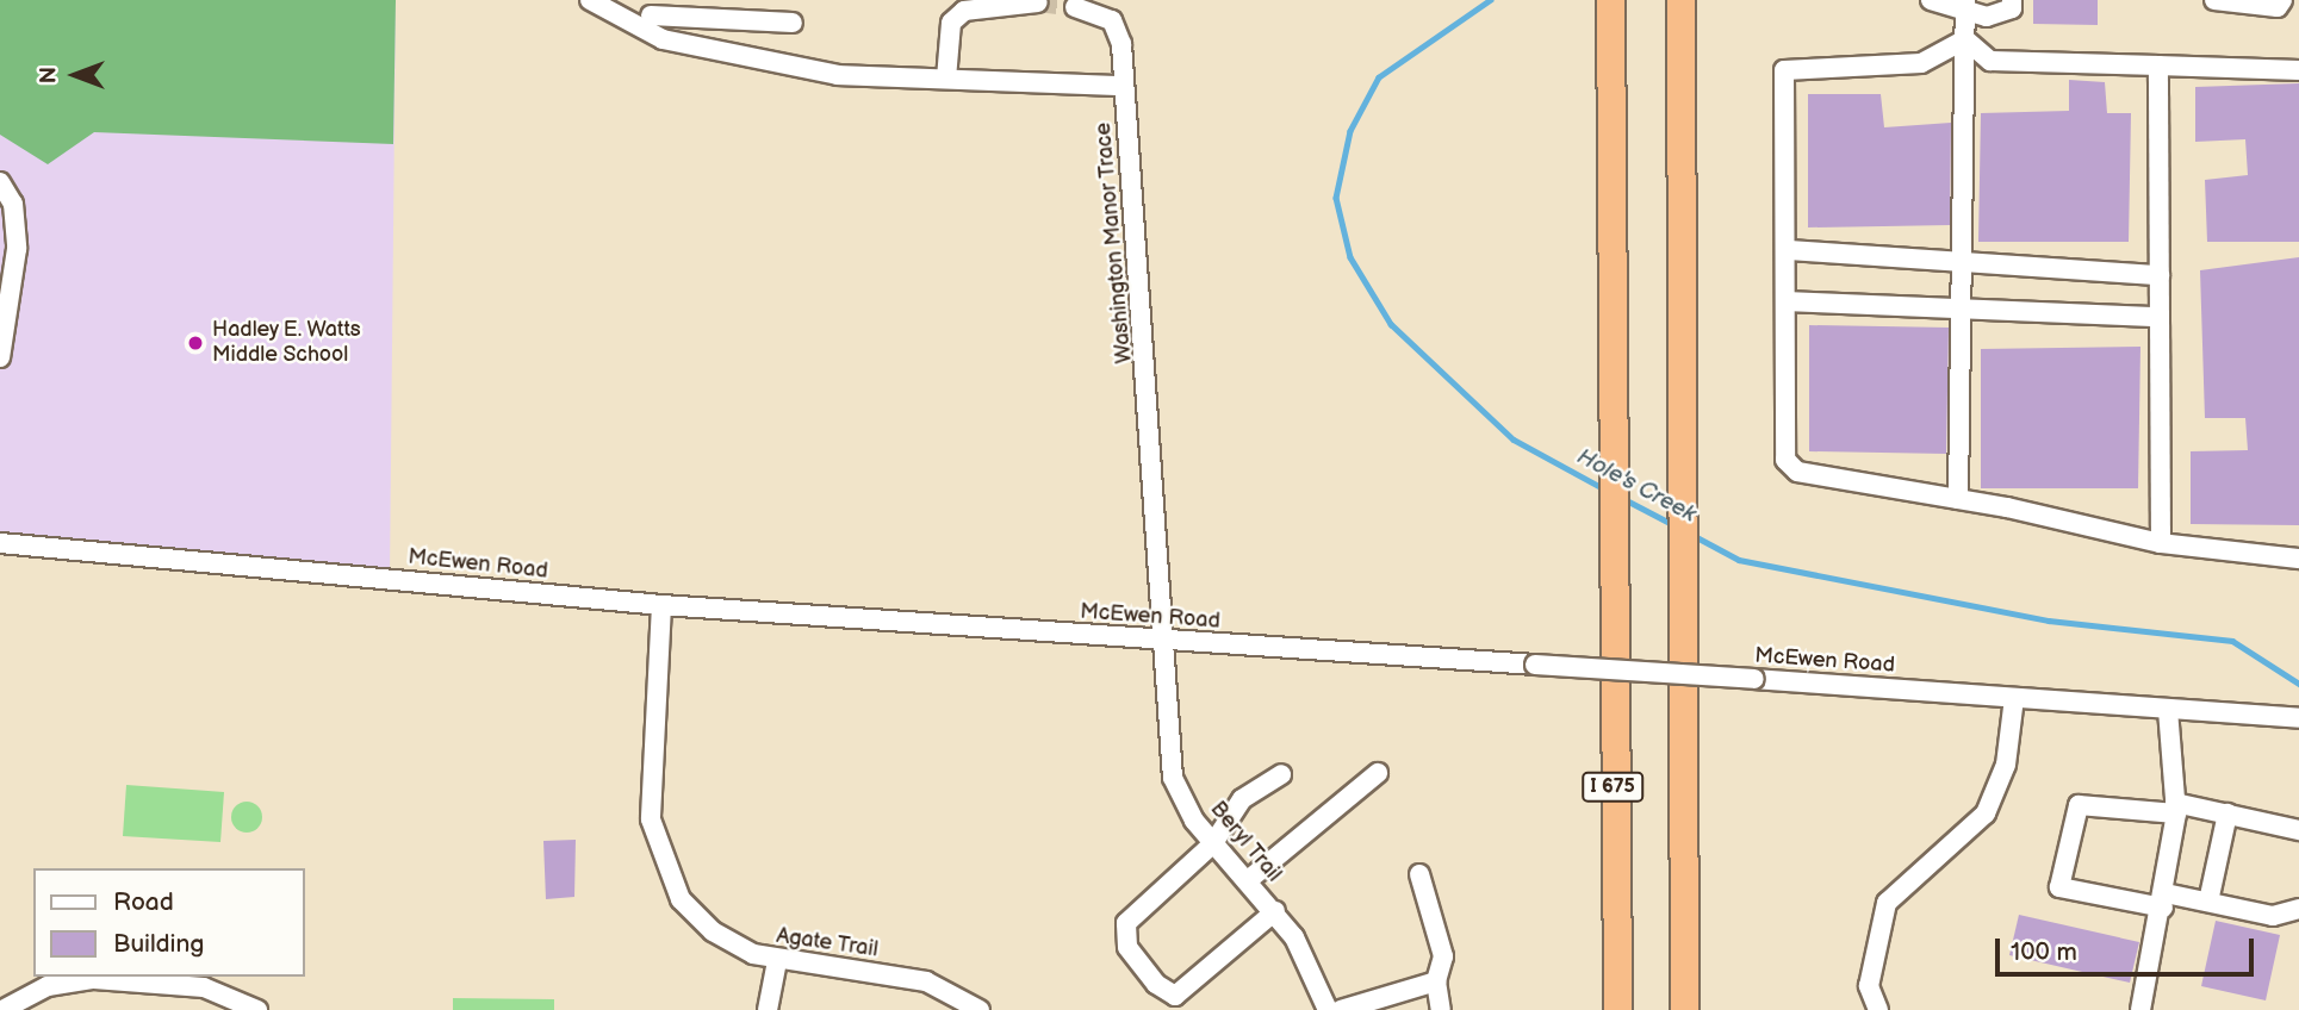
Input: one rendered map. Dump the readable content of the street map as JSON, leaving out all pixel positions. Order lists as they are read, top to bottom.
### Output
{
  "streets": {
    "highway": ["I 675"],
    "street": [
      "Washington Manor Trace",
      "McEwen Road",
      "Beryl Trail",
      "Agate Trail"
    ]
  },
  "crossings": [
    ["Washington Manor Trace", "McEwen Road"],
    ["Washington Manor Trace", "Beryl Trail"],
    ["McEwen Road", "Beryl Trail"],
    ["McEwen Road", "Agate Trail"]
  ],
  "water": ["Hole's Creek"],
  "places": ["Hadley E. Watts Middle School"],
  "legend": ["Road", "Building"],
  "scale_bar": "100 m",
  "north": "left"
}
